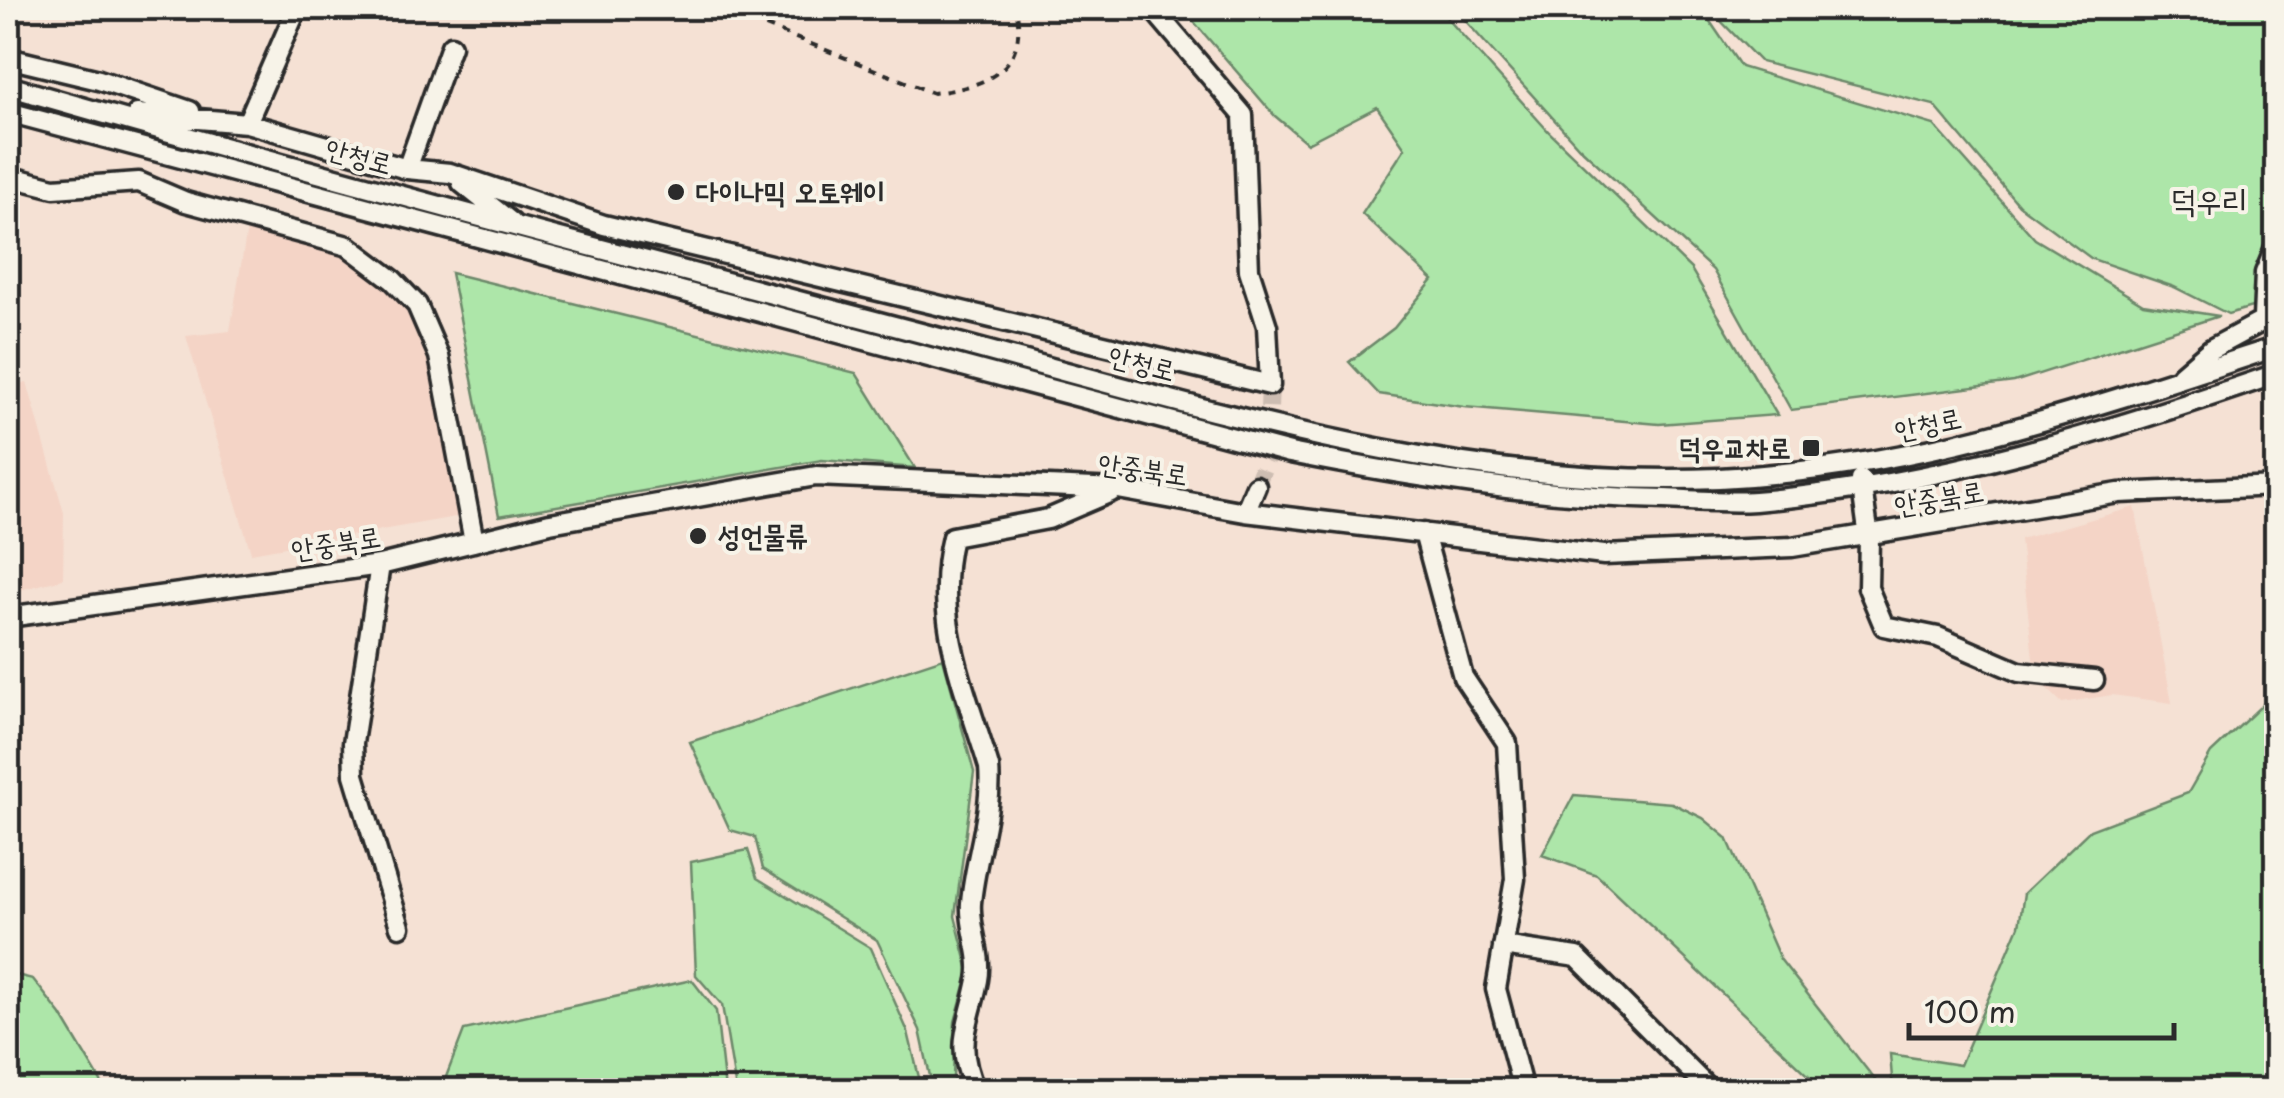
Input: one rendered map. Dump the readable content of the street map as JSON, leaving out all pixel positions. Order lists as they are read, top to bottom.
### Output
{
  "streets": {
    "street": ["안청로", "안중북로"]
  },
  "districts": ["덕우리"],
  "places": {
    "other": ["다이나믹 오토웨이", "성언물류"],
    "transit": ["덕우교차로"]
  },
  "scale_bar": "100 m"
}
